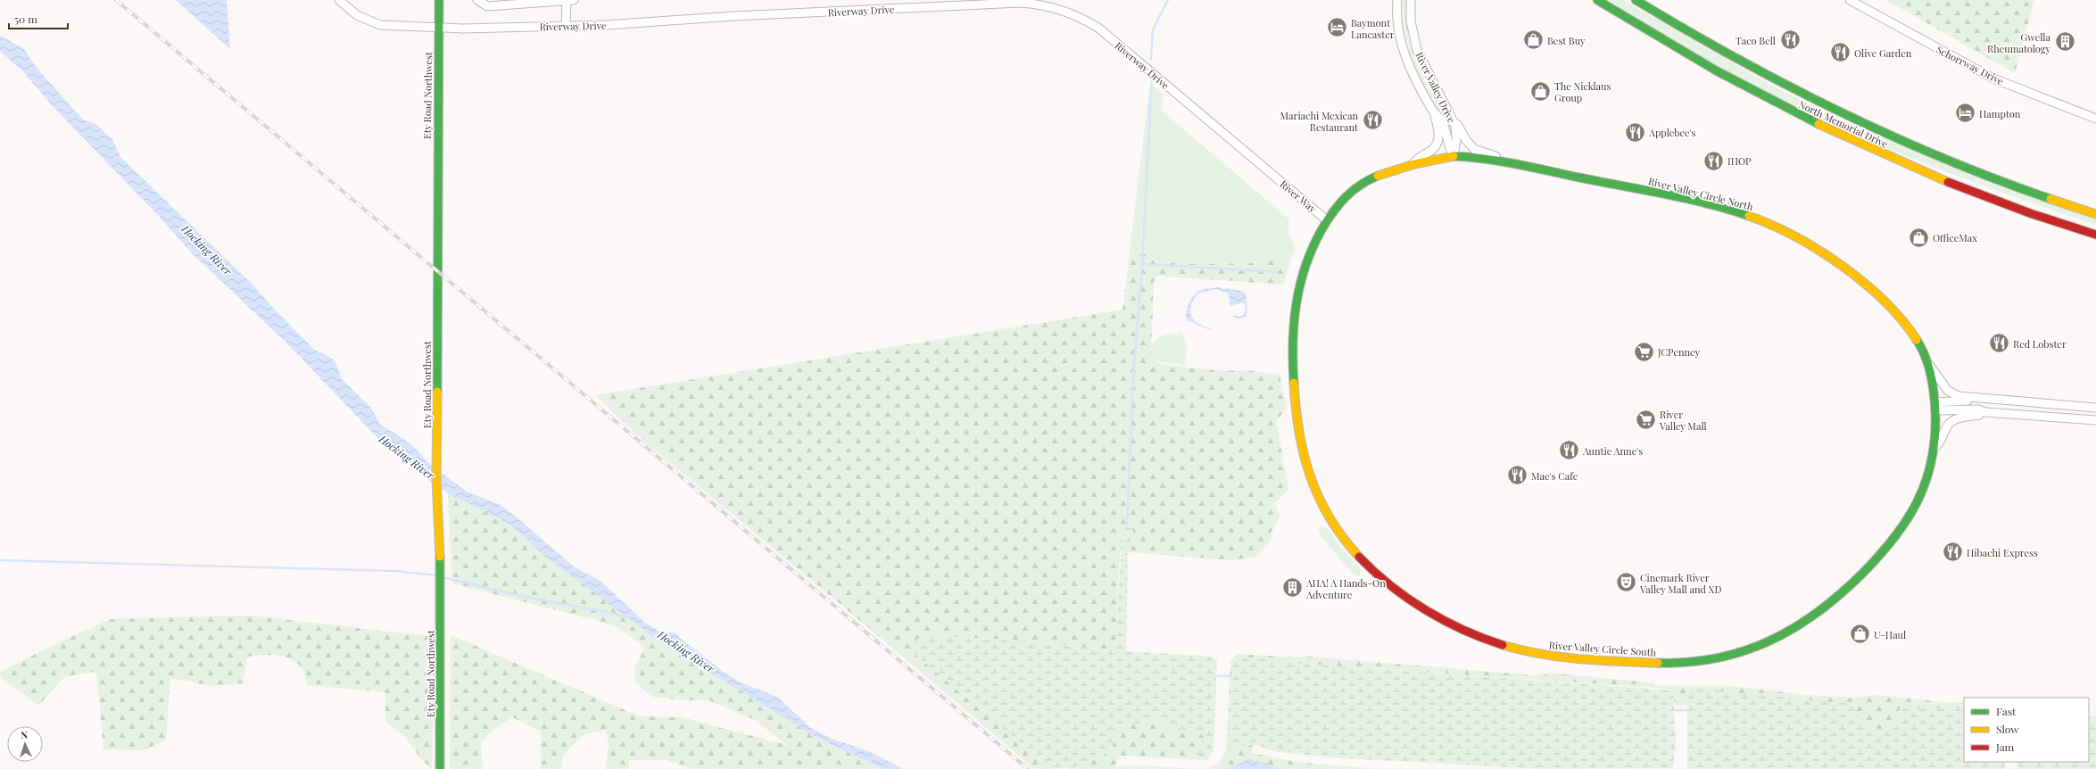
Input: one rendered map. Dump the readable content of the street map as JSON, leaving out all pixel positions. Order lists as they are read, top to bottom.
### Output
{
  "streets": {
    "street": [
      "Riverway Drive",
      "Schorrway Drive",
      "River Valley Drive",
      "Ety Road Northwest",
      "North Memorial Drive",
      "River Valley Circle North",
      "River Way",
      "River Valley Circle South"
    ]
  },
  "crossings": [
    ["Riverway Drive", "Ety Road Northwest"],
    ["Riverway Drive", "River Way"],
    ["River Valley Drive", "River Valley Circle North"],
    ["River Valley Drive", "River Valley Circle South"],
    ["River Valley Circle North", "River Valley Circle South"],
    ["River Way", "River Valley Circle South"]
  ],
  "water": ["Hocking River"],
  "places": {
    "hotel": ["Baymont Lancaster", "Hampton"],
    "shop": [
      "Best Buy",
      "The Nicklaus Group",
      "OfficeMax",
      "U-Haul"
    ],
    "restaurant": [
      "Taco Bell",
      "Olive Garden",
      "Mariachi Mexican Restaurant",
      "Applebee's",
      "IHOP",
      "Red Lobster",
      "Auntie Anne's",
      "Mae's Cafe",
      "Hibachi Express"
    ],
    "building": ["Gwella Rheumatology", "AHA! A Hands-On Adventure"],
    "supermarket": ["JCPenney", "River Valley Mall"],
    "theatre": ["Cinemark River Valley Mall and XD"]
  },
  "legend": ["Fast", "Slow", "Jam"],
  "scale_bar": "50 m",
  "north": "top"
}
